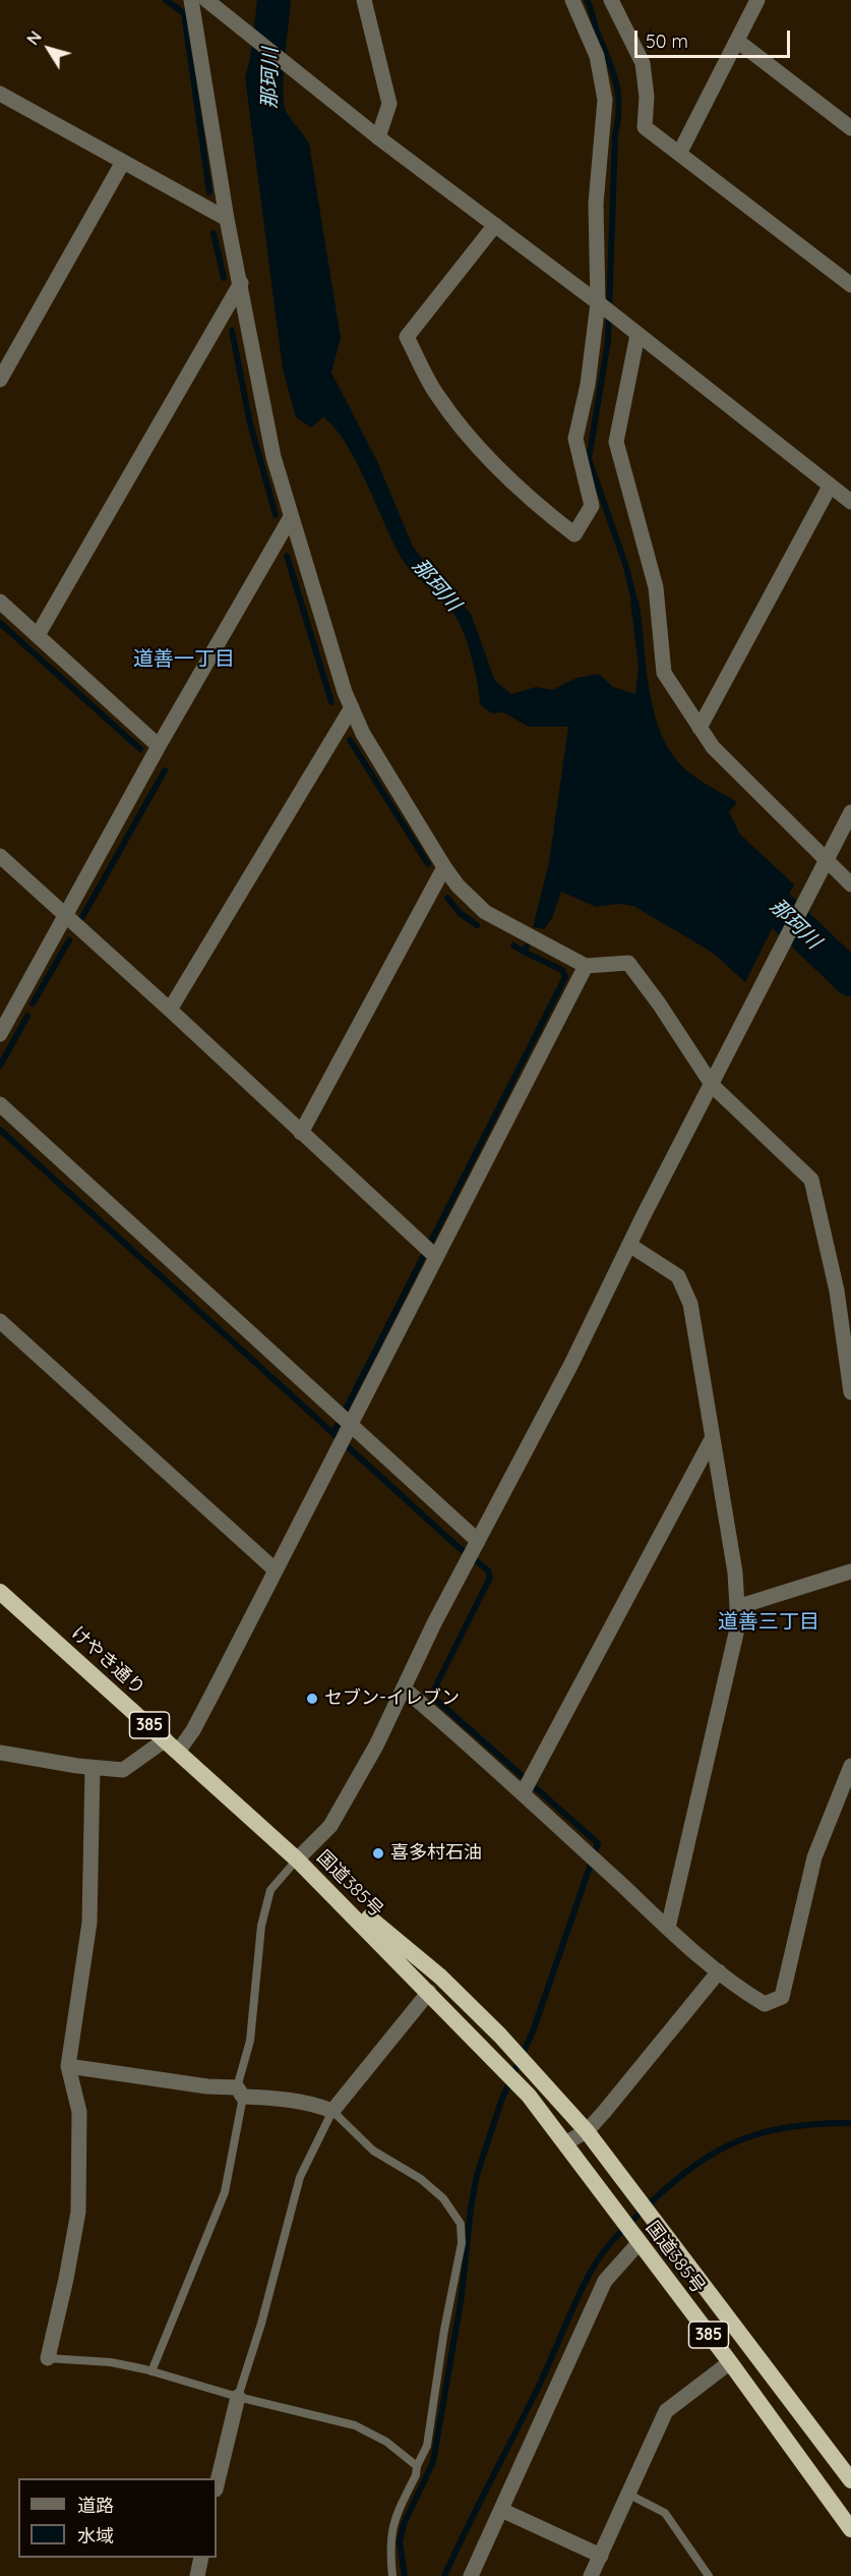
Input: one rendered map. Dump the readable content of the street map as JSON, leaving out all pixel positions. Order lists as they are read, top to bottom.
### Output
{
  "streets": {
    "highway": ["けやき通り", "385", "国道385号"]
  },
  "crossings": [
    ["けやき通り", "国道385号"]
  ],
  "districts": ["道善一丁目", "道善三丁目"],
  "water": ["那珂川"],
  "places": ["セブン-イレブン", "喜多村石油"],
  "legend": ["道路", "水域"],
  "scale_bar": "50 m",
  "north": "top left"
}
